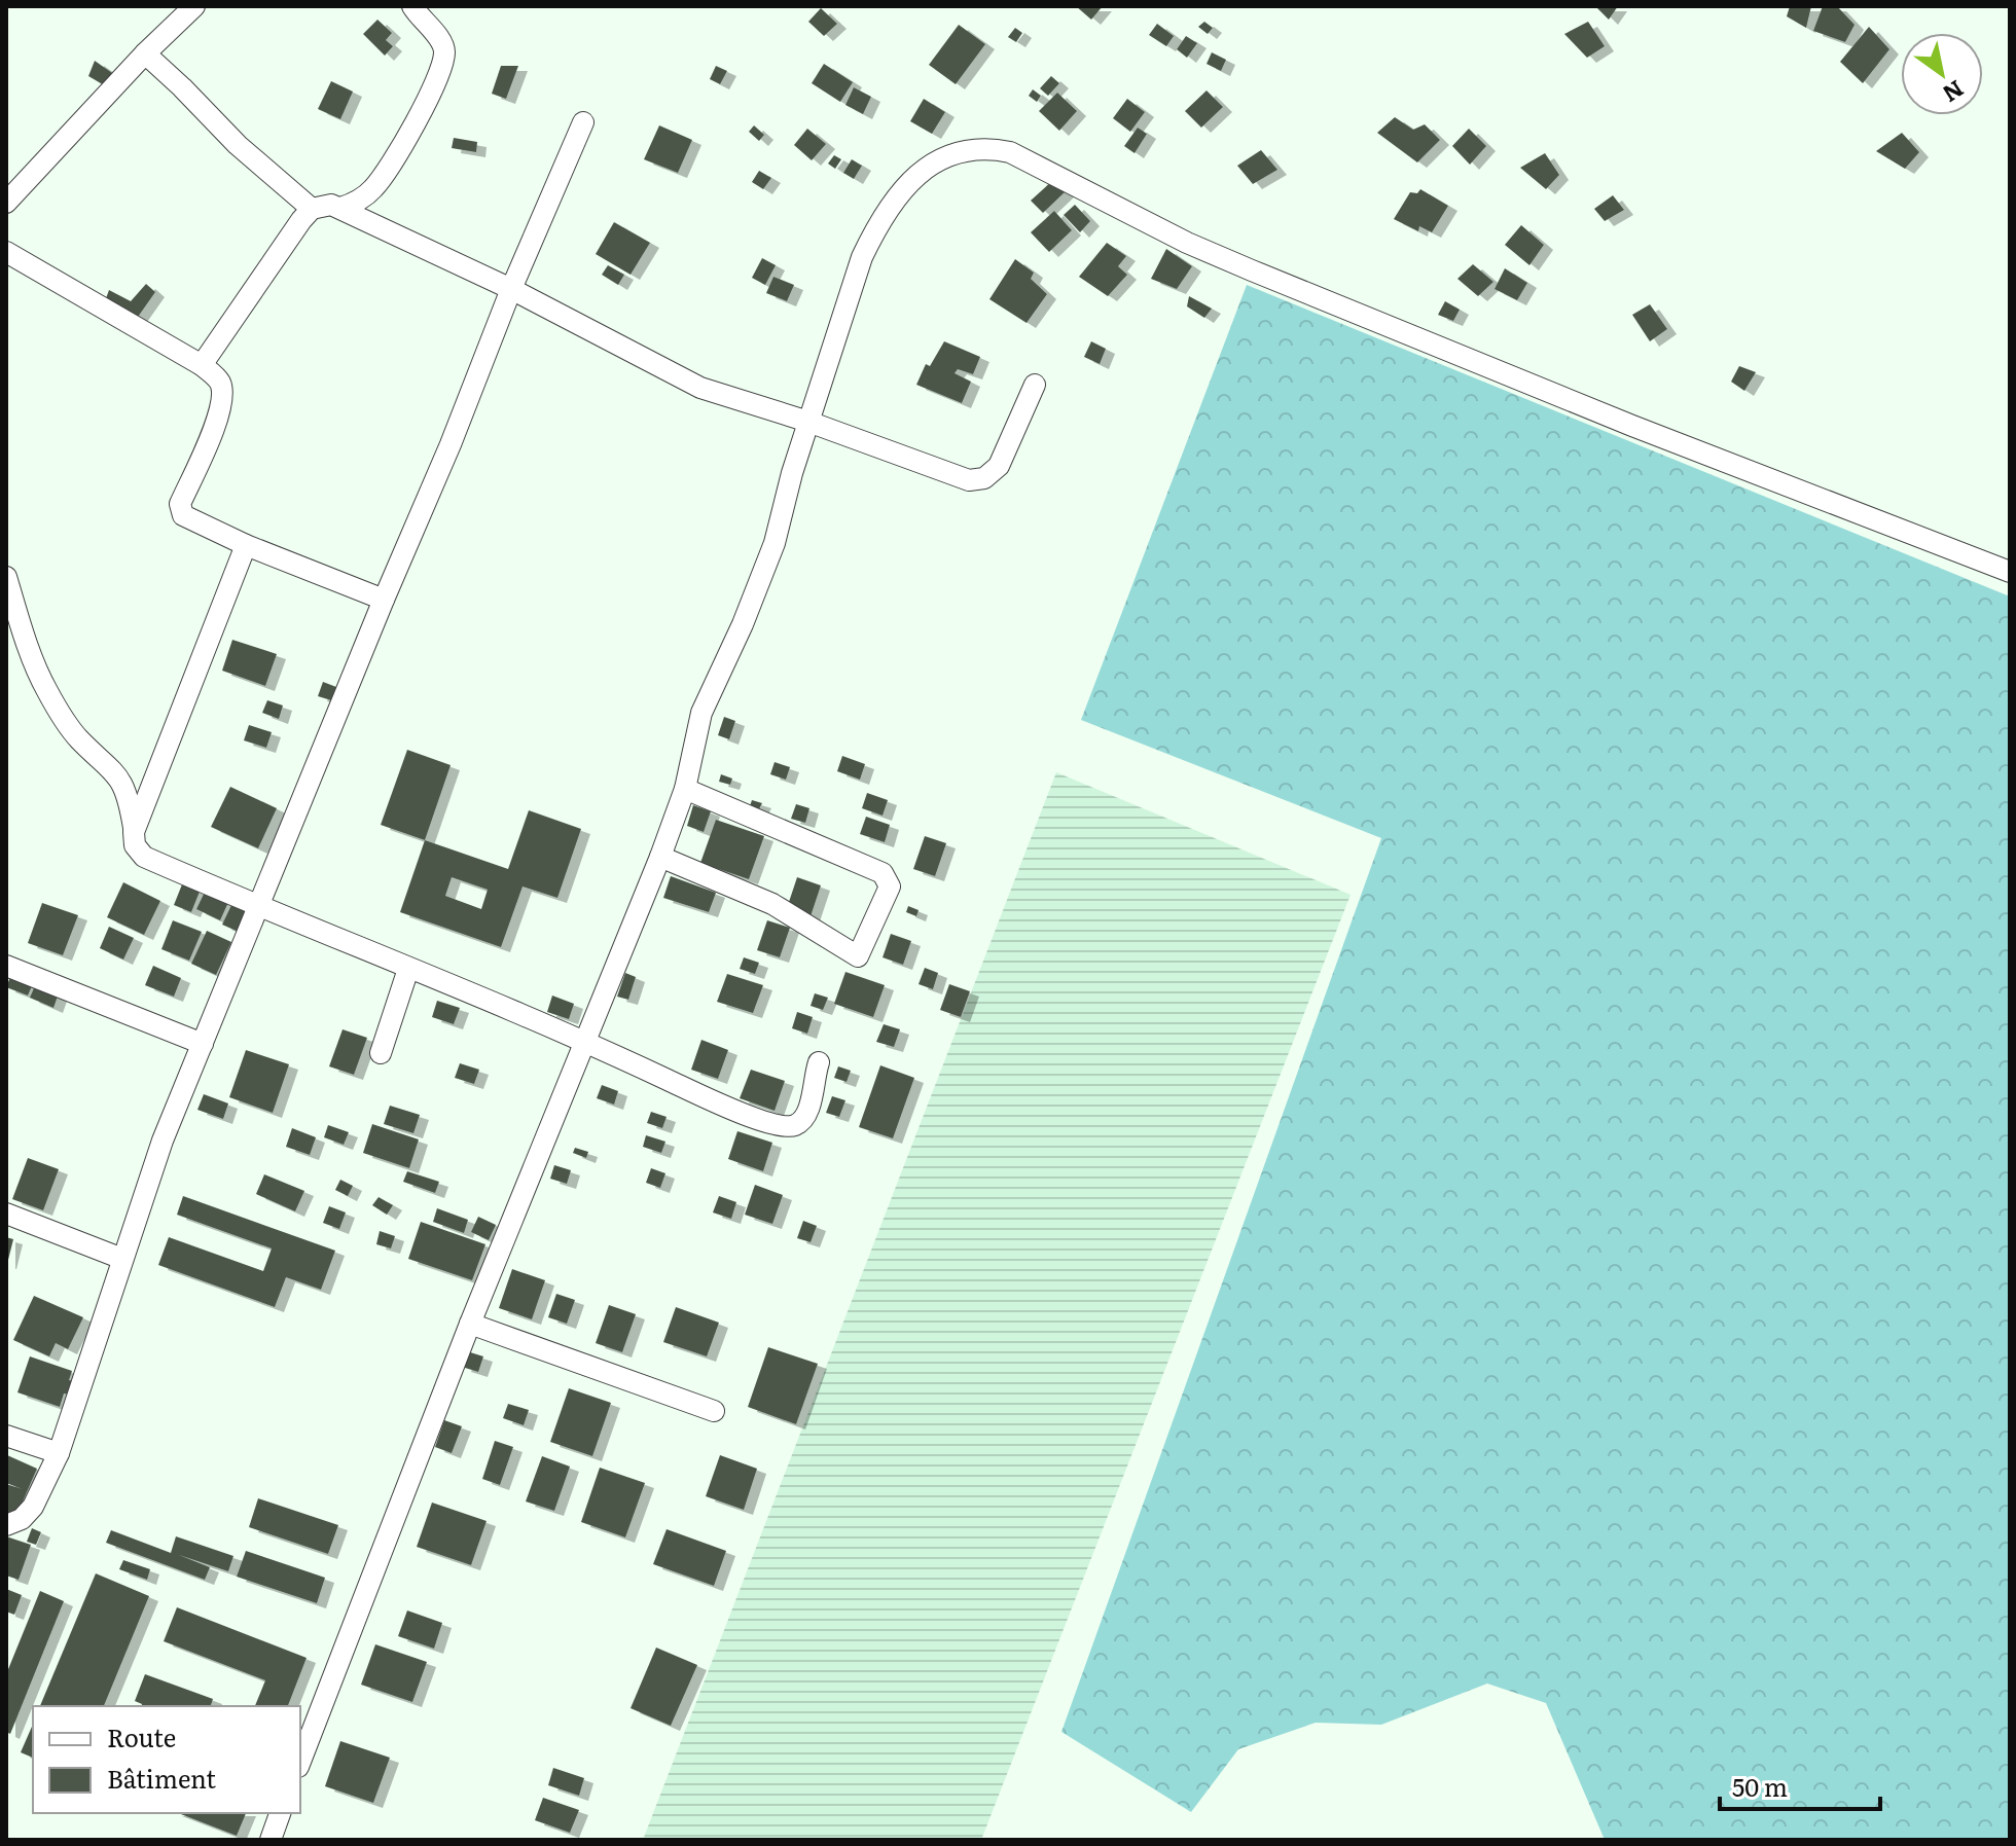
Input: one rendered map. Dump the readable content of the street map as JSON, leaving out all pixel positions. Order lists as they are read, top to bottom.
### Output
{
  "legend": ["Route", "Bâtiment"],
  "scale_bar": "50 m",
  "north": "bottom right"
}
